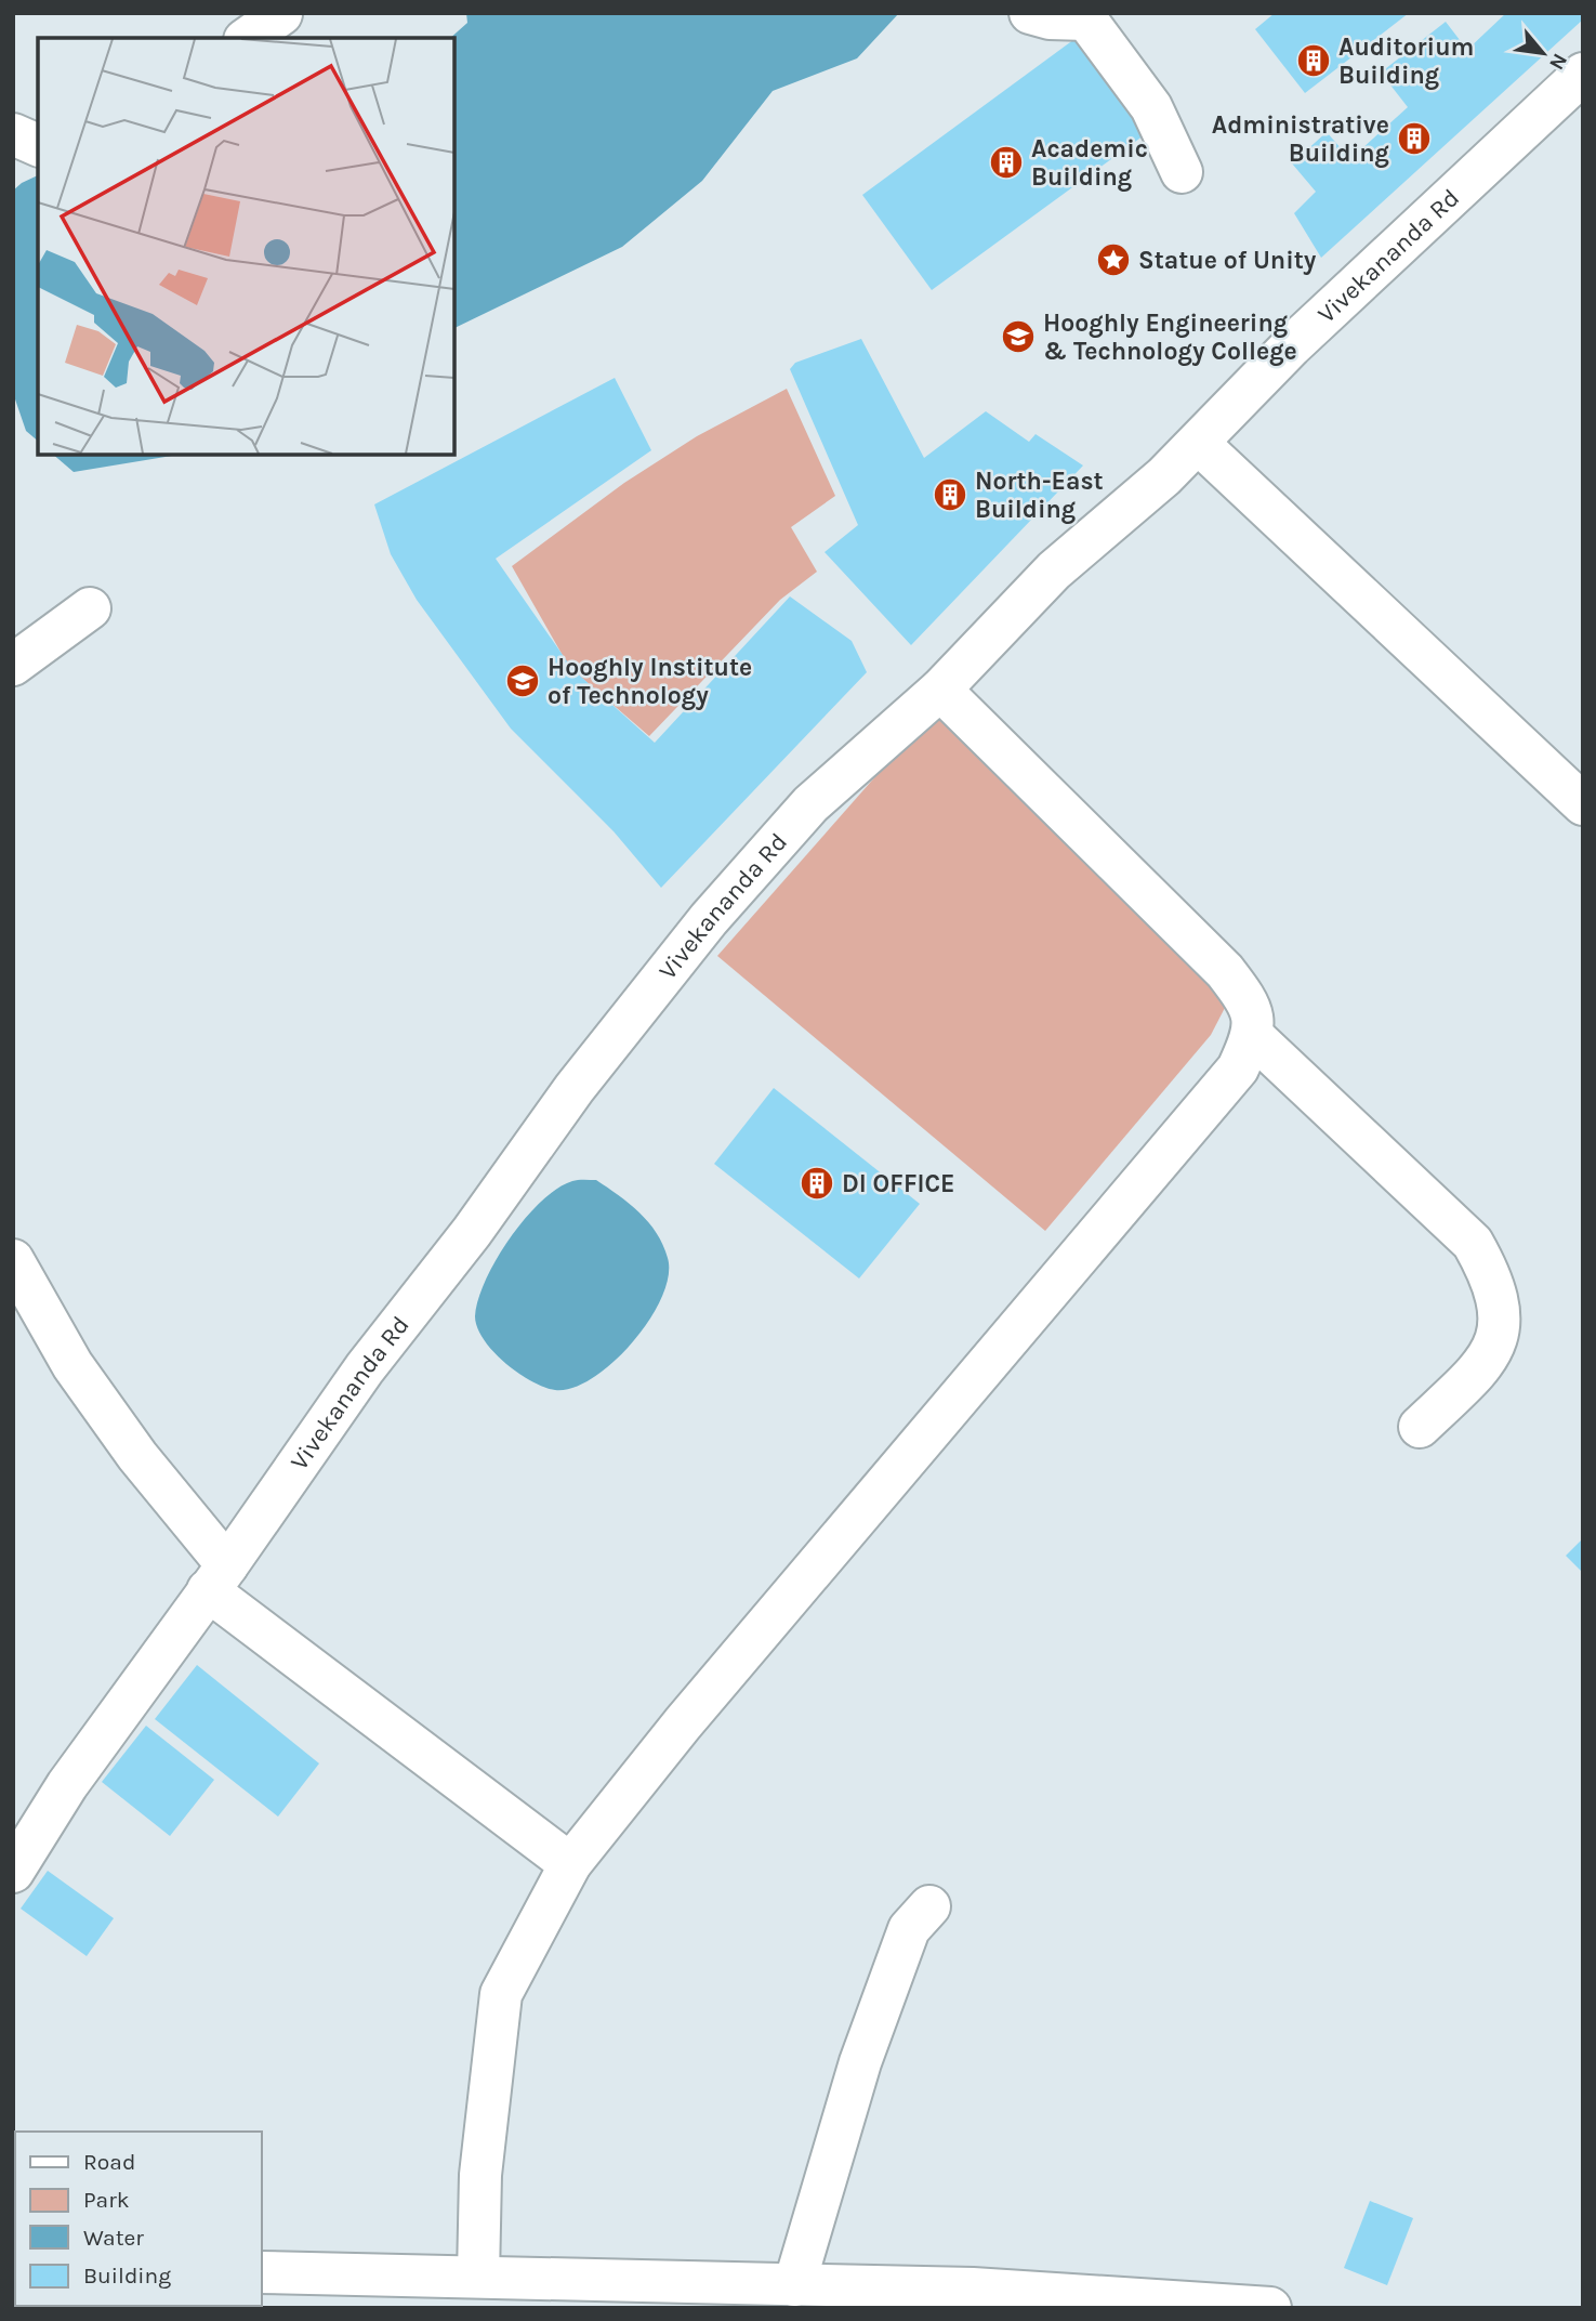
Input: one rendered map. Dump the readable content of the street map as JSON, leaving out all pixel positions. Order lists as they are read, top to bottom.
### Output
{
  "streets": {
    "street": ["Vivekananda Rd"]
  },
  "places": {
    "building": [
      "Auditorium Building",
      "Administrative Building",
      "Academic Building",
      "North-East Building",
      "DI OFFICE"
    ],
    "place": ["Statue of Unity"],
    "school or university": ["Hooghly Engineering & Technology College", "Hooghly Institute of Technology"]
  },
  "legend": [
    "Road",
    "Park",
    "Water",
    "Building"
  ],
  "north": "bottom right"
}
